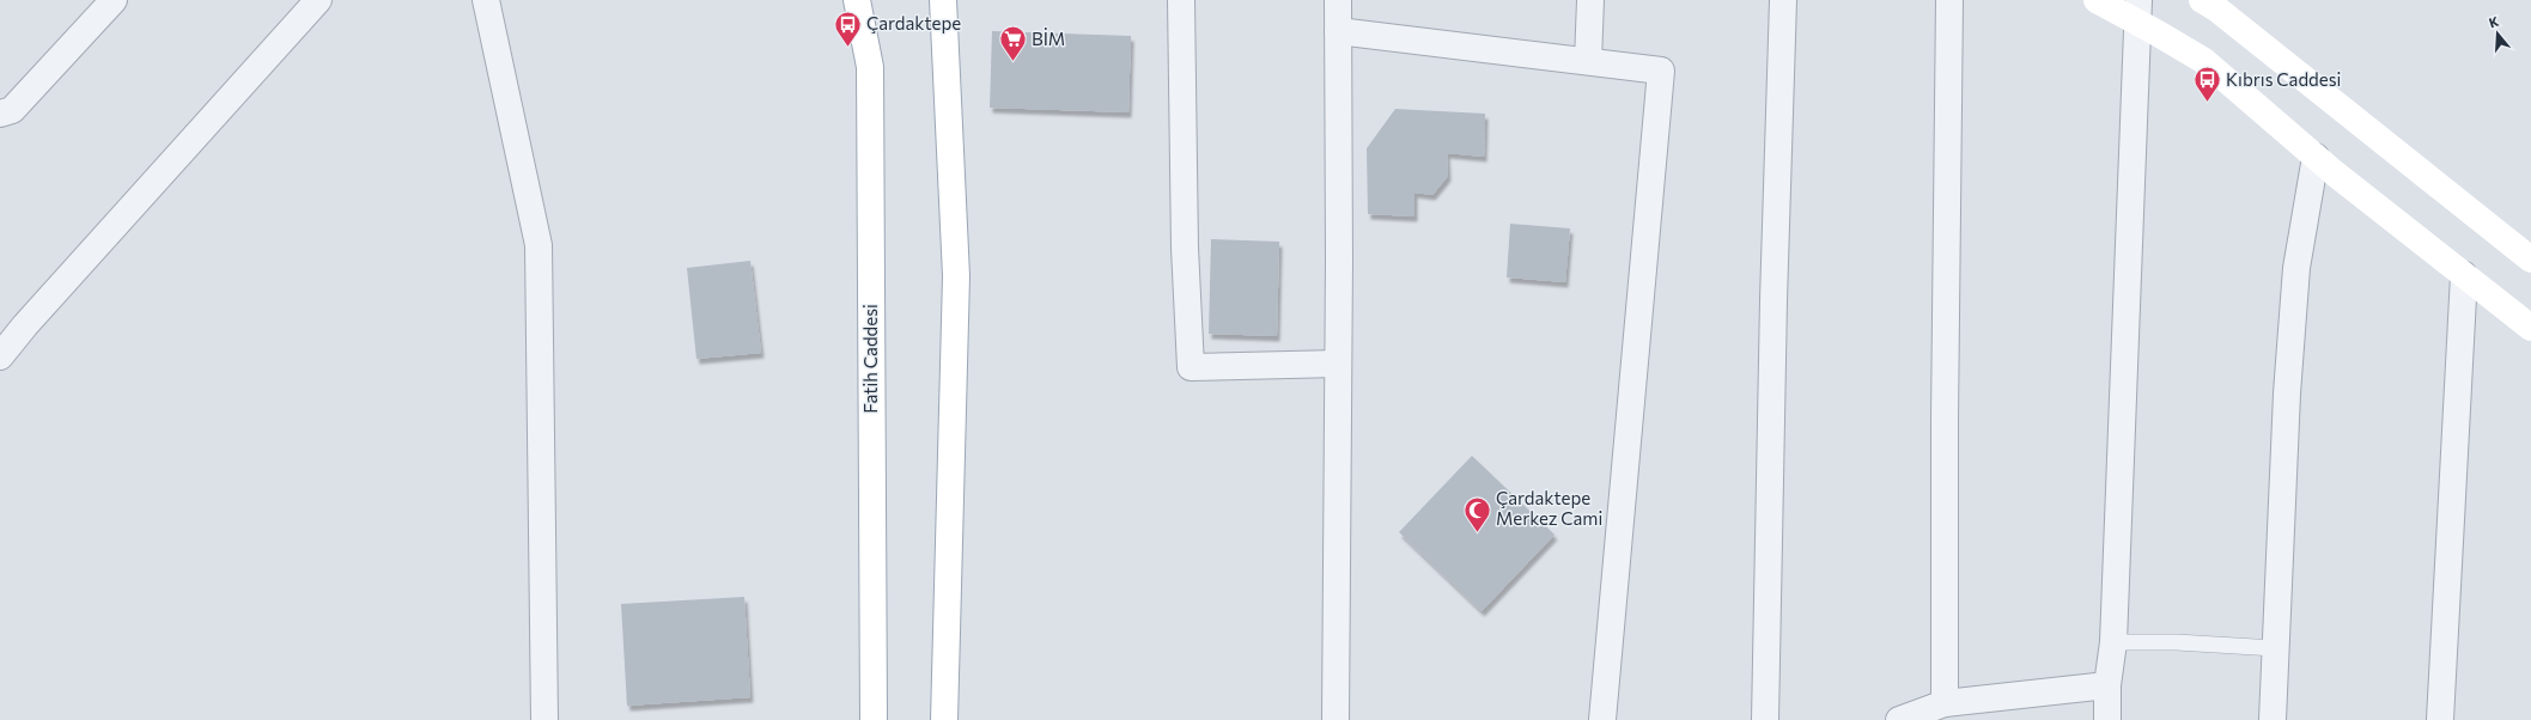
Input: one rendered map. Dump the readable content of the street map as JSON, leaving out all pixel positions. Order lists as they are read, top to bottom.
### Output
{
  "streets": {
    "main road": ["Fatih Caddesi"]
  },
  "places": {
    "bus stop": ["Çardaktepe", "Kıbrıs Caddesi"],
    "supermarket": ["BİM"],
    "mosque": ["Çardaktepe Merkez Cami"]
  },
  "north": "top"
}
